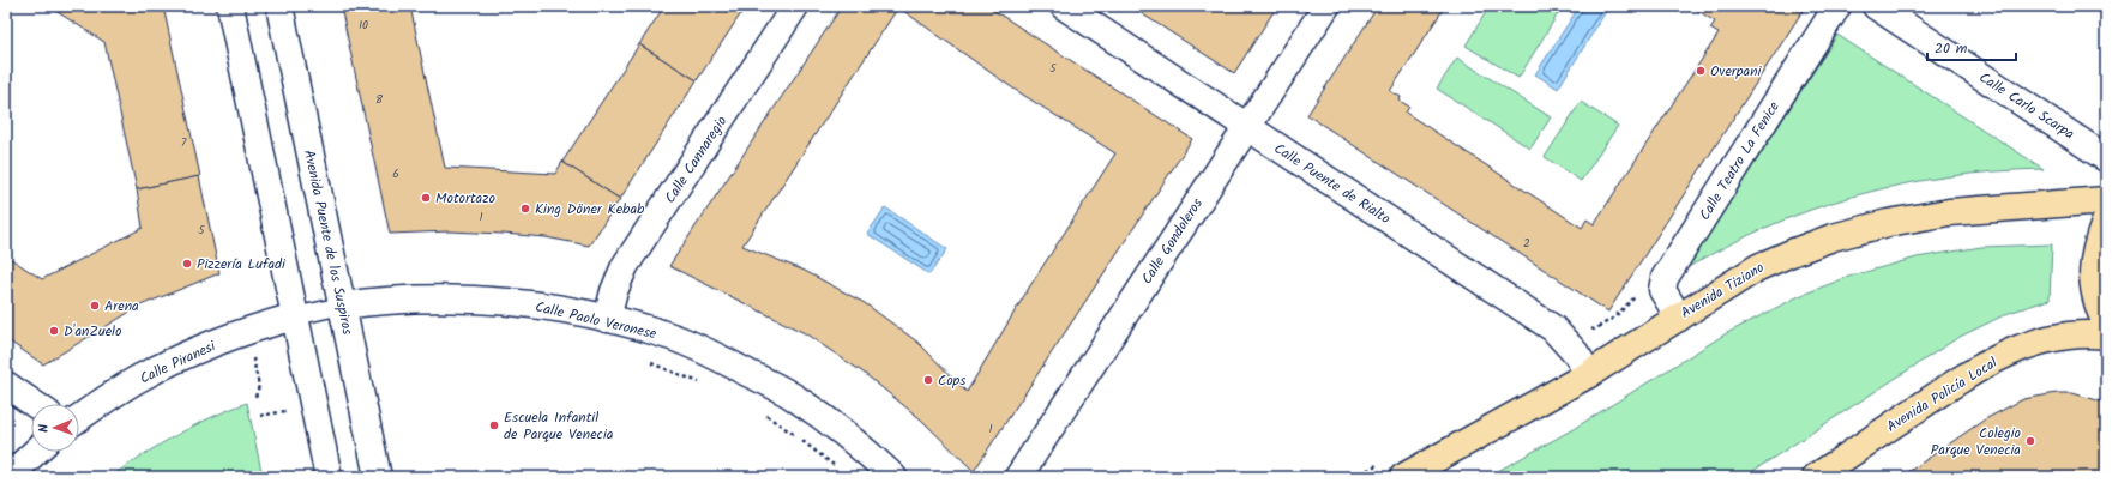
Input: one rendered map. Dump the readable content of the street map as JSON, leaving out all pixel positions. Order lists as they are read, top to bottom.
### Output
{
  "streets": {
    "main road": ["Avenida Tiziano", "Avenida Policía Local"],
    "street": [
      "Calle Carlo Scarpa",
      "Calle Cannaregio",
      "Calle Teatro La Fenice",
      "Calle Puente de Rialto",
      "Calle Gondoleros",
      "Avenida Puente de los Suspiros",
      "Calle Paolo Veronese",
      "Calle Piranesi"
    ]
  },
  "crossings": [
    ["Calle Cannaregio", "Calle Paolo Veronese"],
    ["Calle Teatro La Fenice", "Avenida Tiziano"],
    ["Calle Puente de Rialto", "Calle Gondoleros"],
    ["Calle Puente de Rialto", "Avenida Tiziano"],
    ["Avenida Puente de los Suspiros", "Calle Paolo Veronese"]
  ],
  "places": [
    "Overpani",
    "Motortazo",
    "King Döner Kebab",
    "Pizzería Lufadi",
    "Arena",
    "D'anZuelo",
    "Cops",
    "Escuela Infantil de Parque Venecia",
    "Colegio Parque Venecia"
  ],
  "house_numbers": [
    "10",
    "5",
    "8",
    "7",
    "6",
    "1",
    "5",
    "2",
    "1"
  ],
  "scale_bar": "20 m",
  "north": "left"
}
